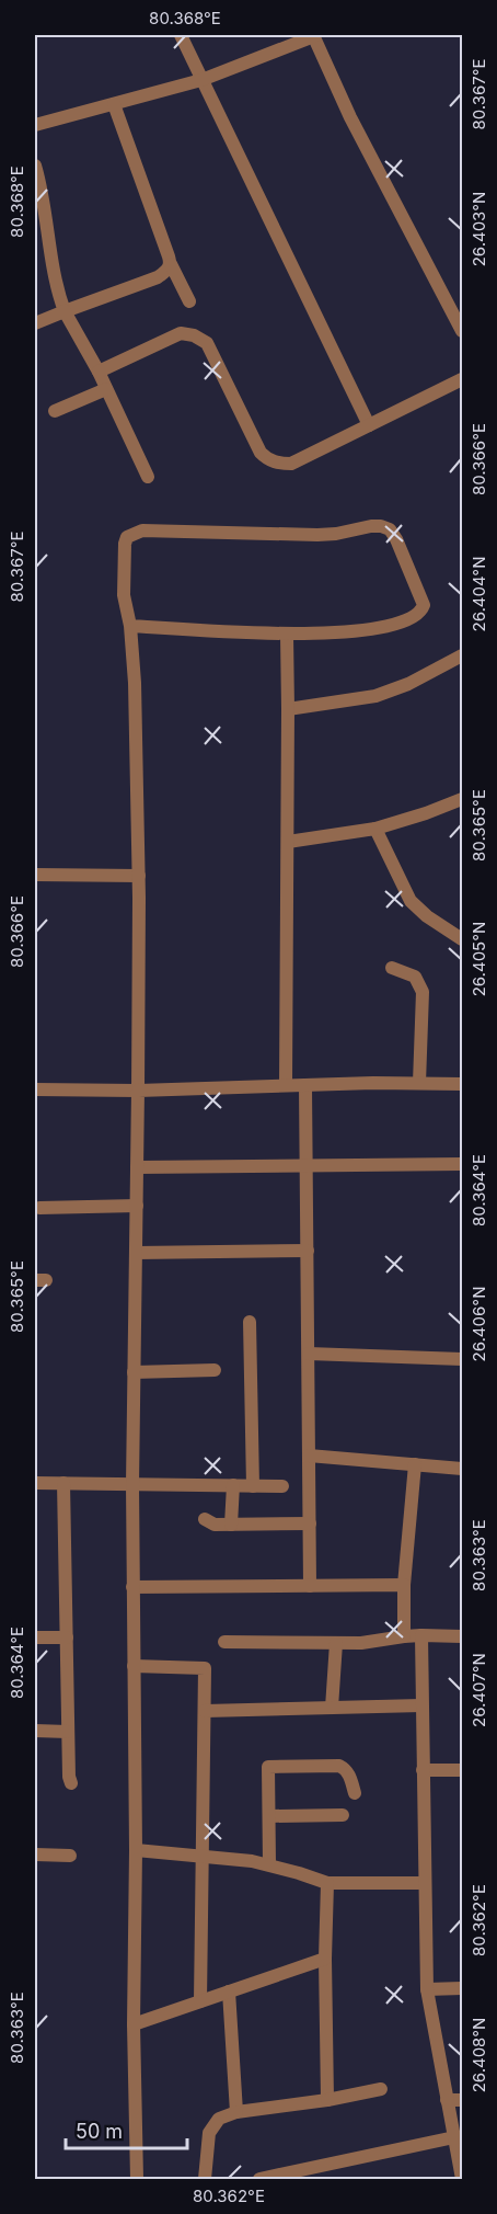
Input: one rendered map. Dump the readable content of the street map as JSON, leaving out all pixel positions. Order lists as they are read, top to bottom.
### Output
{
  "scale_bar": "50 m",
  "coordinates": [
    "80.368°E",
    "80.367°E",
    "26.403°N",
    "80.366°E",
    "26.404°N",
    "80.365°E",
    "26.405°N",
    "80.364°E",
    "26.406°N",
    "80.363°E",
    "26.407°N",
    "80.362°E",
    "26.408°N"
  ]
}
